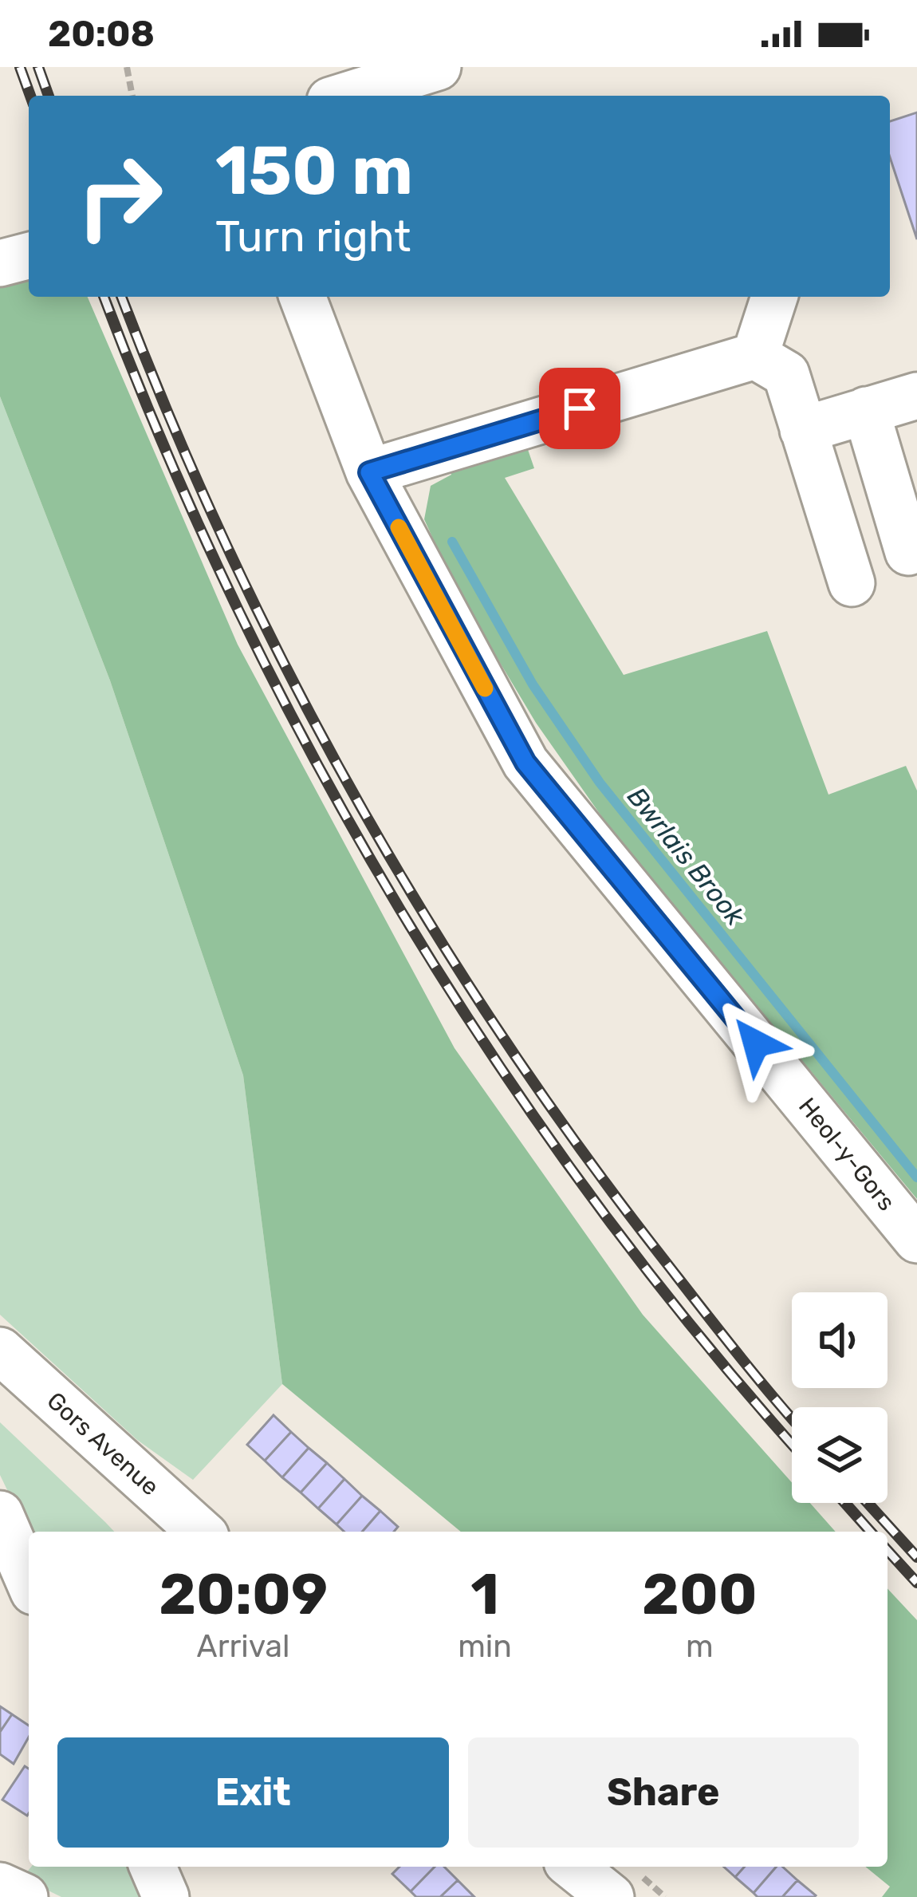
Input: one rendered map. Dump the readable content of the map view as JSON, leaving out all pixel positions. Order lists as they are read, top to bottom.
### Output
{
  "streets": {
    "street": ["Heol-y-Gors", "Gors Avenue"]
  },
  "water": ["Bwrlais Brook"],
  "page": {
    "status": "20:08",
    "turn": ["150 m", "Turn right"],
    "eta": [
      "20:09",
      "Arrival",
      "1",
      "min",
      "200",
      "m"
    ],
    "buttons": ["Exit", "Share"]
  }
}
